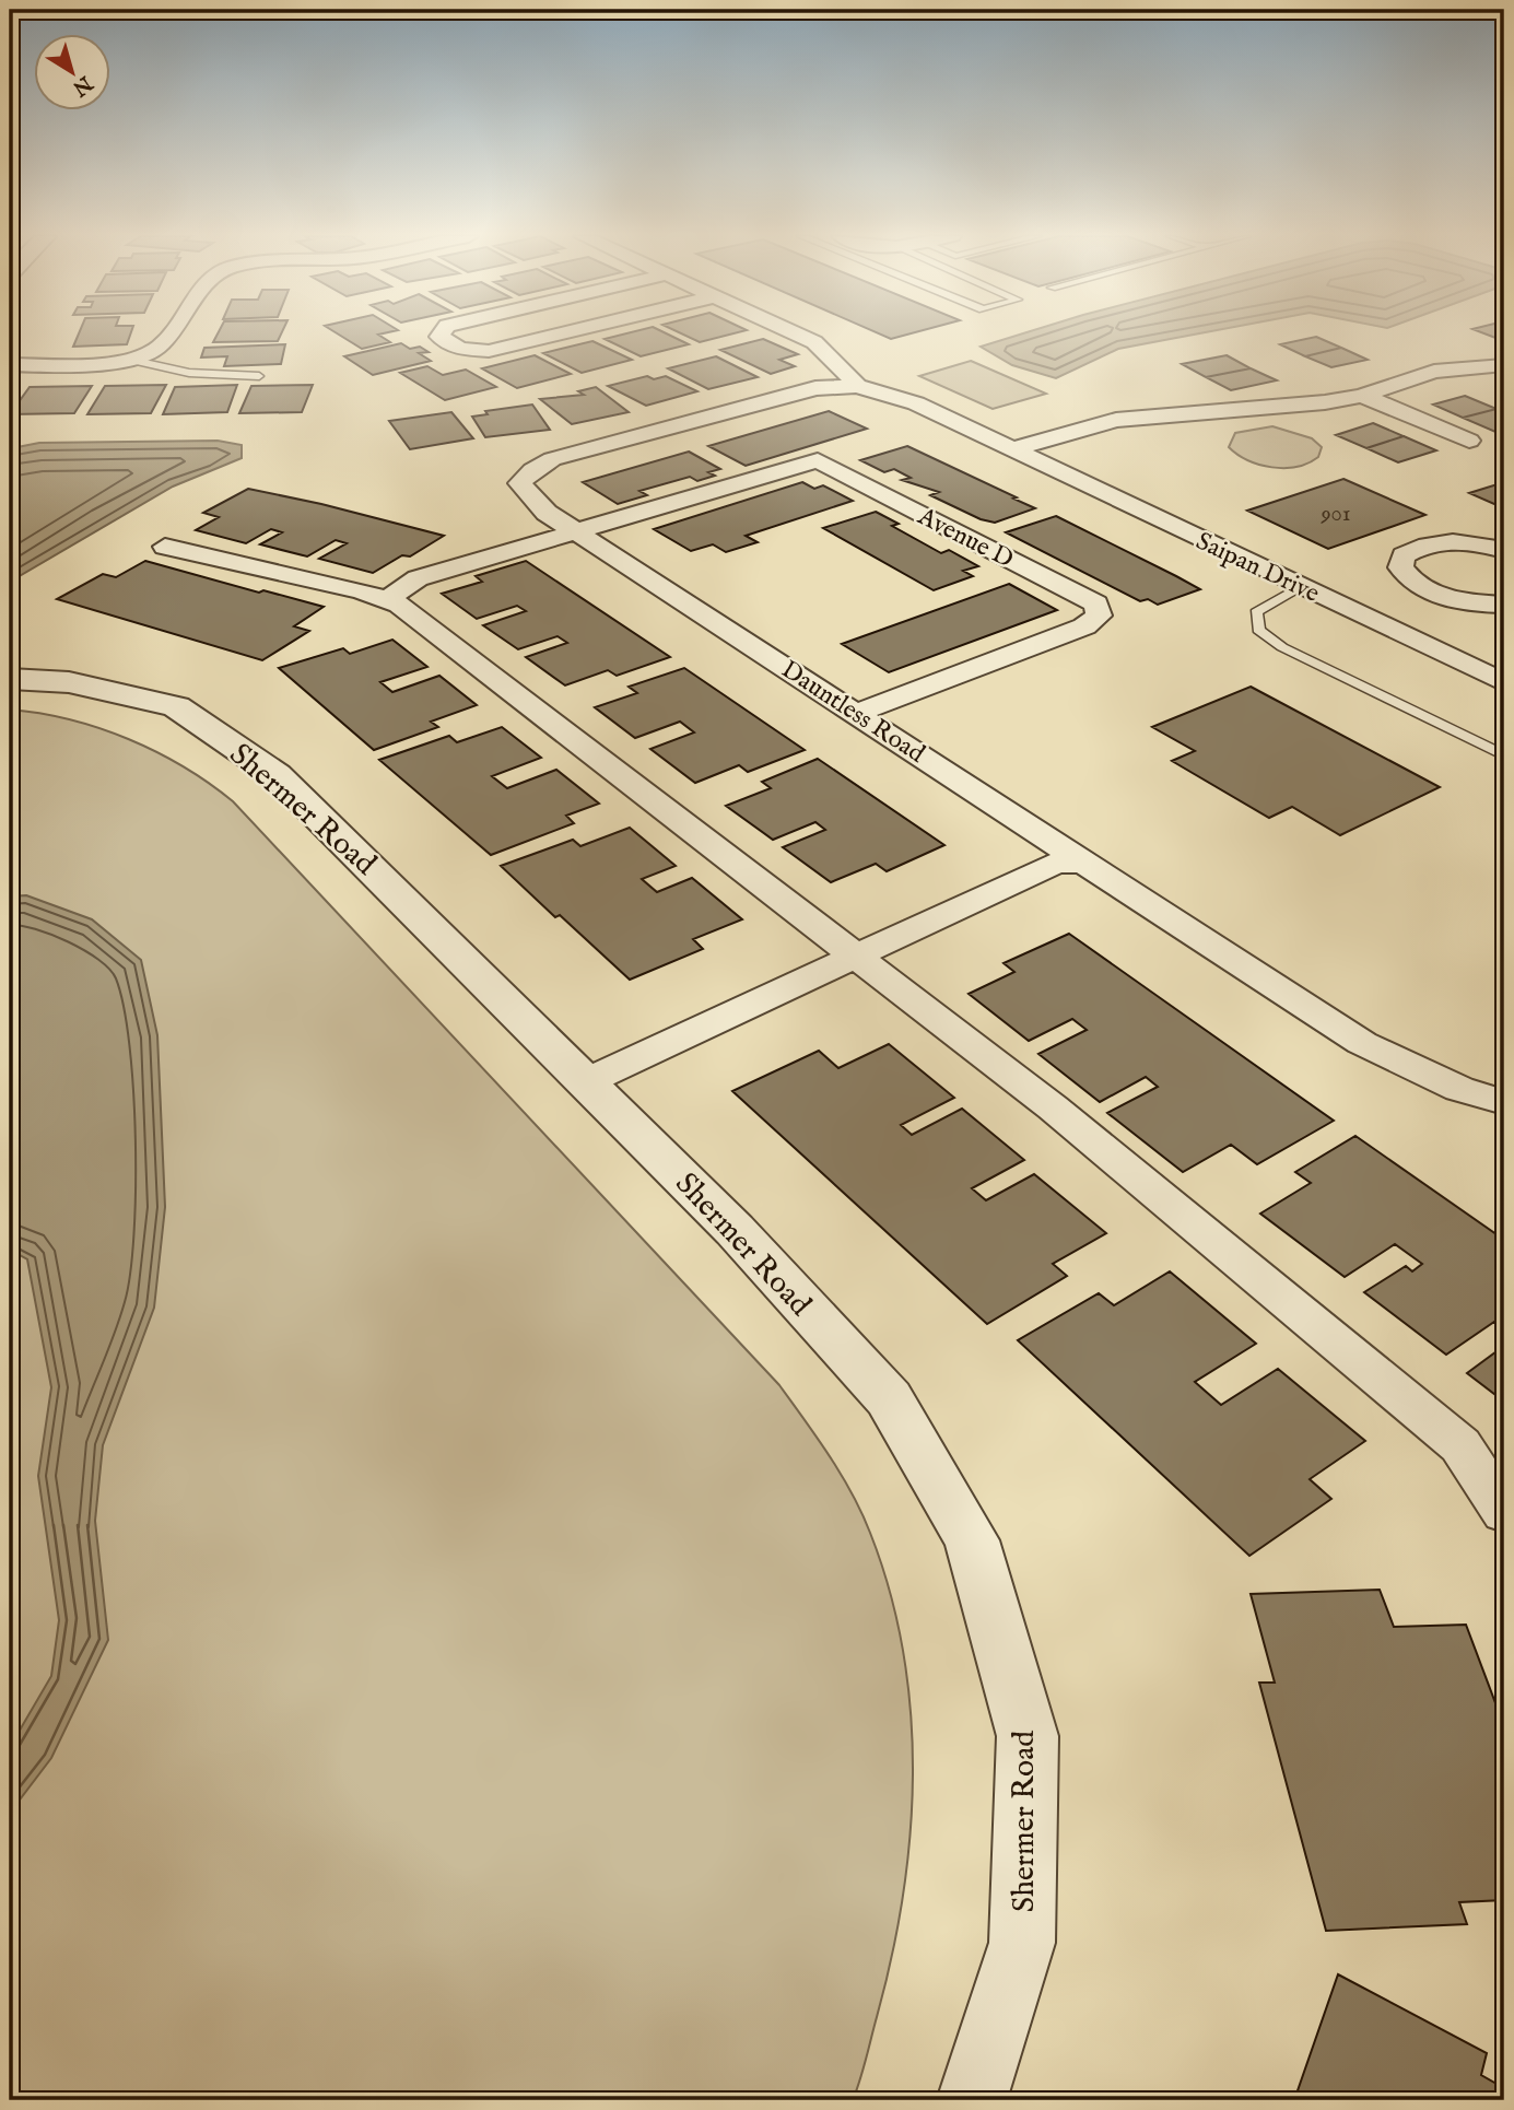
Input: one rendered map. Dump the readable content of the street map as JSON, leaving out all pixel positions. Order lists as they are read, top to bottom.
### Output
{
  "streets": {
    "street": [
      "Avenue D",
      "Saipan Drive",
      "Dauntless Road",
      "Shermer Road"
    ]
  },
  "crossings": [
    ["Avenue D", "Dauntless Road"],
    ["Saipan Drive", "Dauntless Road"]
  ],
  "house_numbers": ["901"],
  "north": "bottom right"
}
